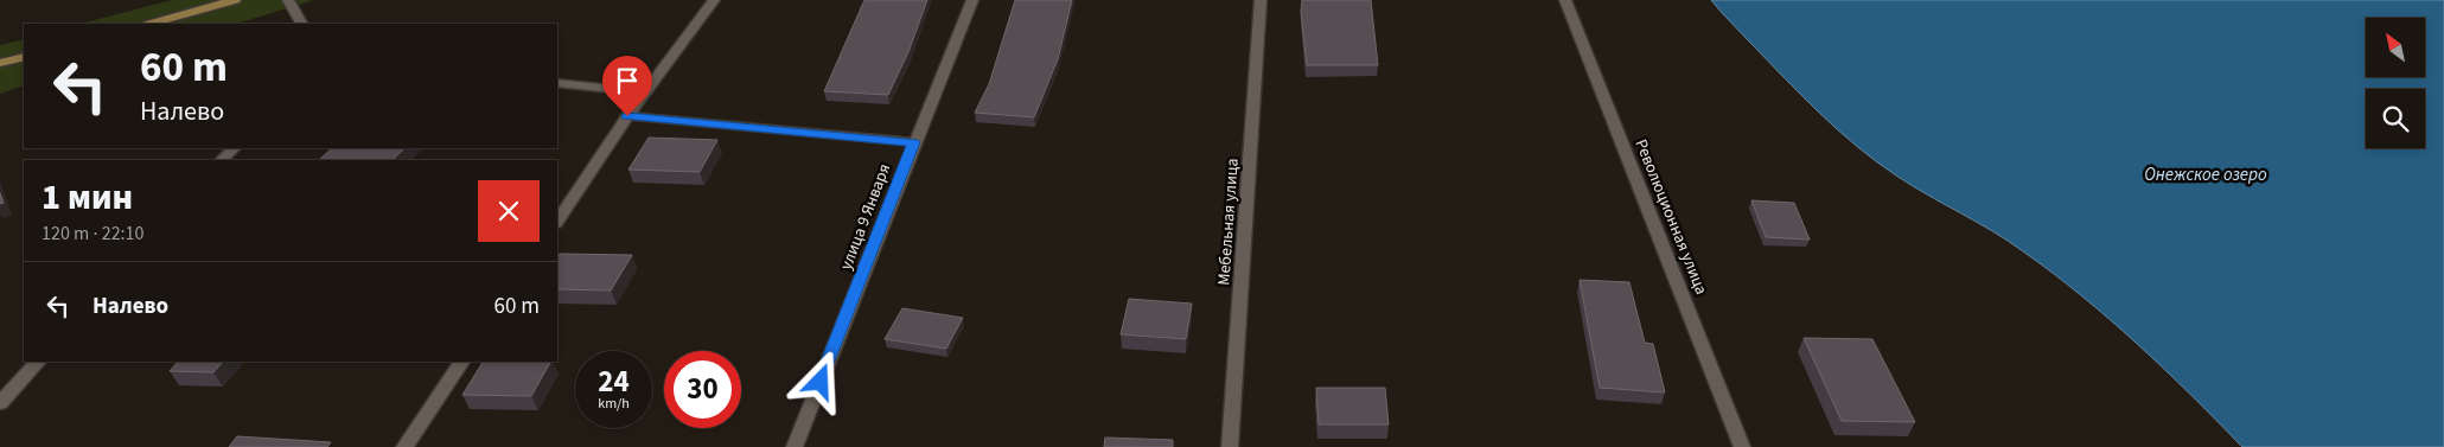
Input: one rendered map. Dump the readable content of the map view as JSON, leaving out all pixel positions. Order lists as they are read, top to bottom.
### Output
{
  "streets": {
    "street": ["улица 9 Января", "Революционная улица", "Мебельная улица"]
  },
  "water": ["Онежское озеро"],
  "north": "top left",
  "page": {
    "turn": ["60 m", "Налево"],
    "heading": ["1 мин", "120 m · 22:10"],
    "list": [
      {
        "name": "Налево",
        "value": "60 m"
      }
    ],
    "speed": "24 km/h",
    "limit": "30"
  }
}
